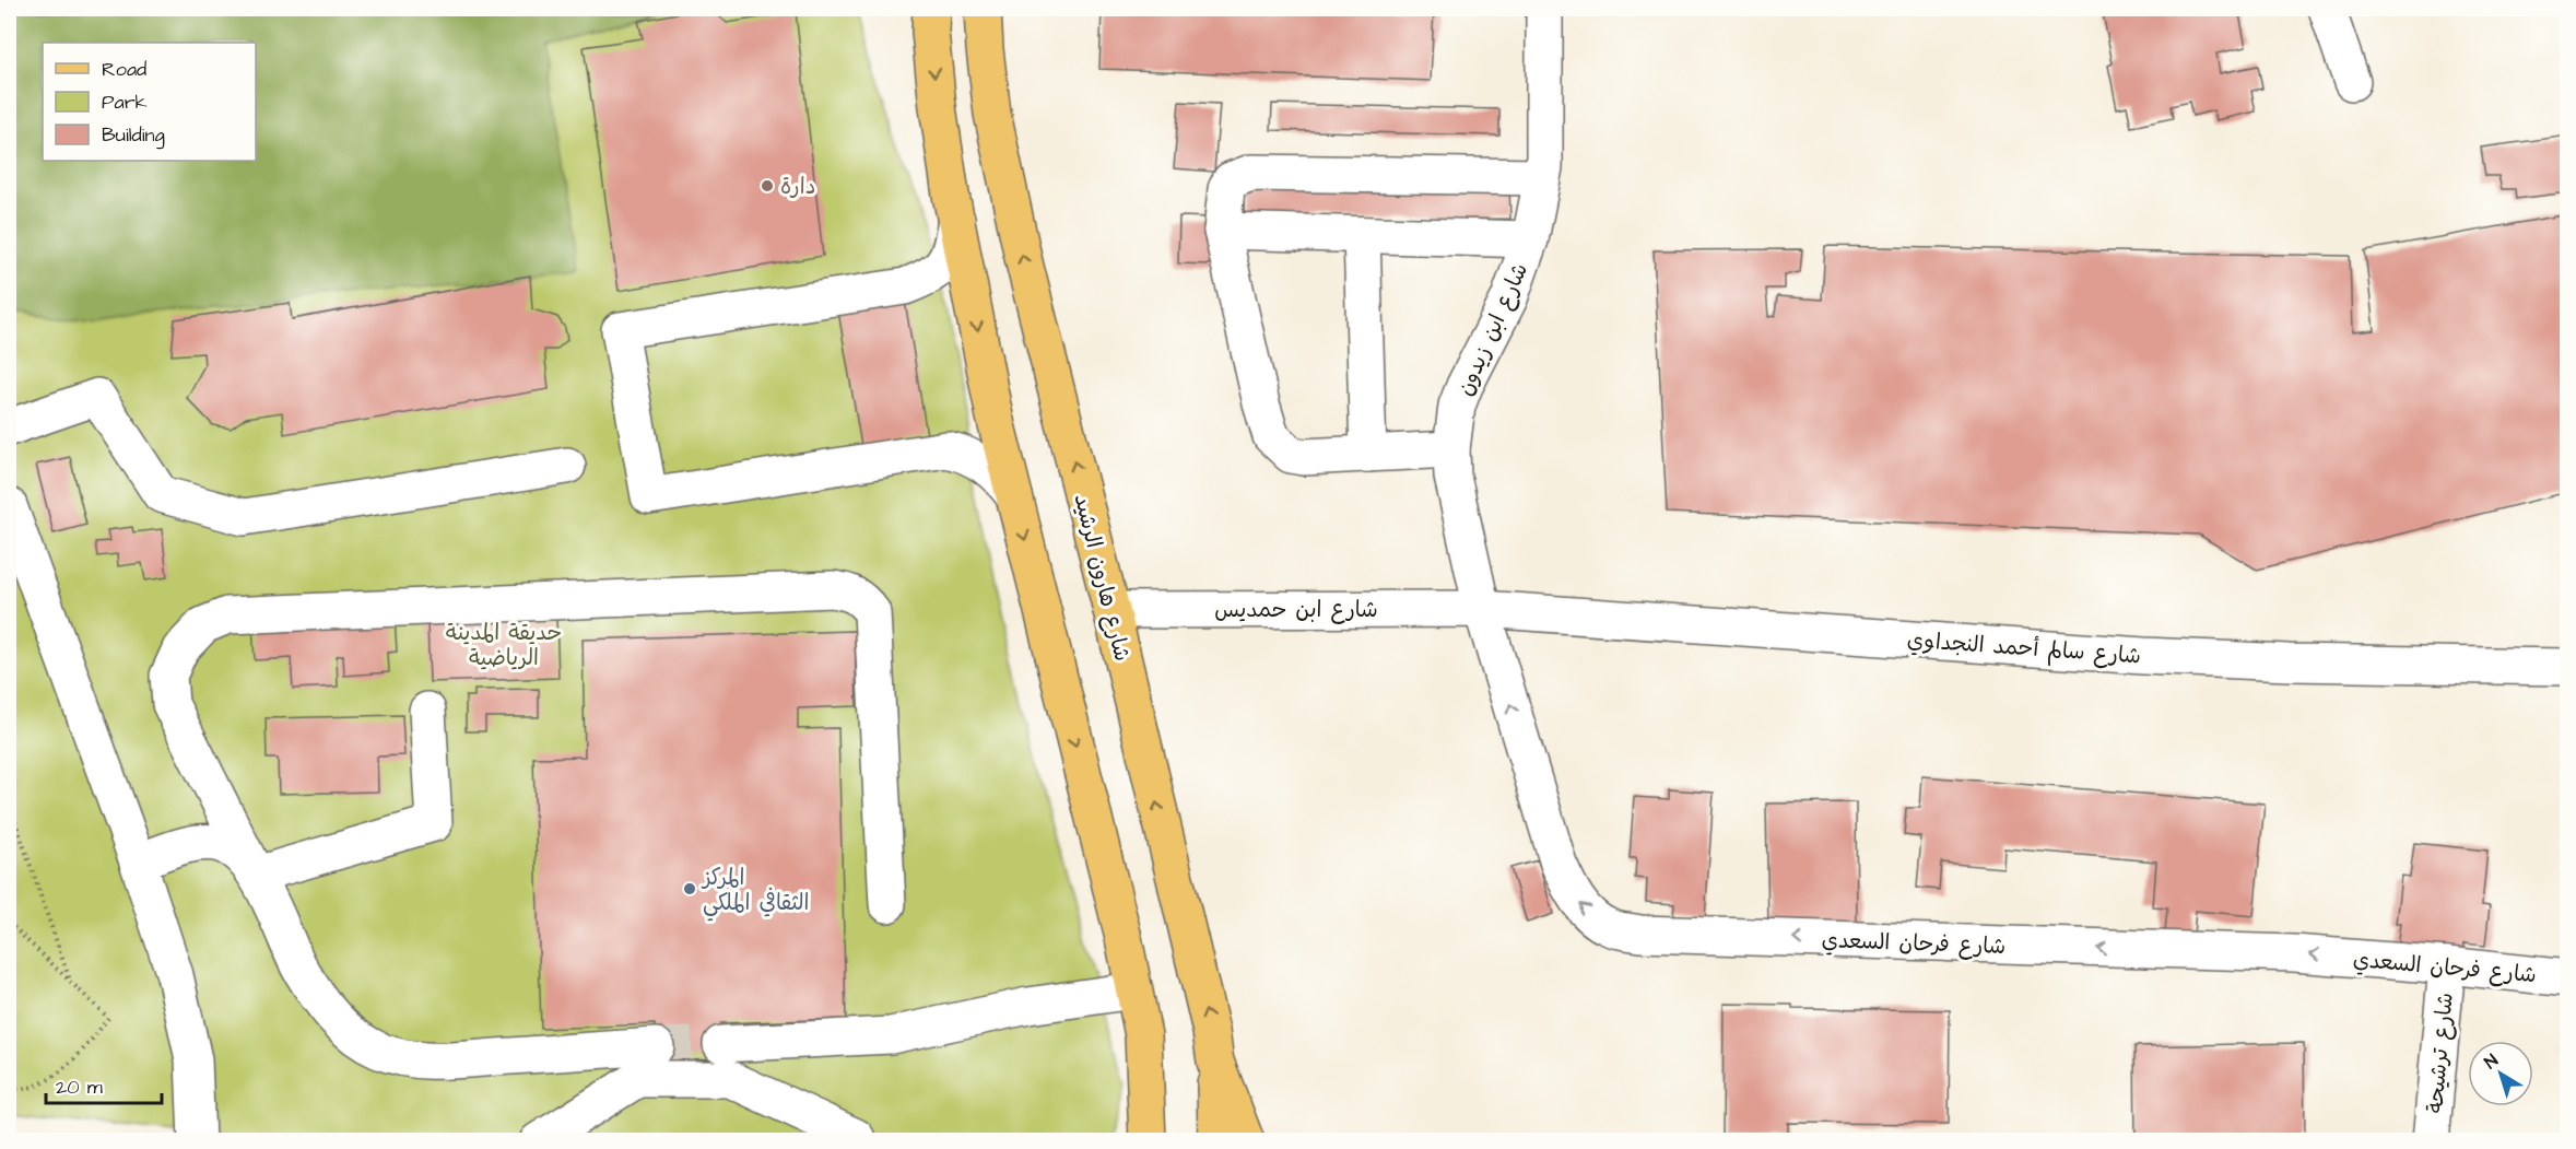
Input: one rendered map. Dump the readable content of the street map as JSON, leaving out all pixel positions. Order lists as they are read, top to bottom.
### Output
{
  "streets": {
    "main road": ["شارع هارون الرشيد"],
    "street": [
      "شارع ابن زيدون",
      "شارع ابن حمديس",
      "شارع سالم أحمد النجداوي",
      "شارع فرحان السعدي",
      "شارع ترشيحة"
    ]
  },
  "crossings": [
    ["شارع ابن زيدون", "شارع ابن حمديس"],
    ["شارع ابن زيدون", "شارع سالم أحمد النجداوي"],
    ["شارع ابن زيدون", "شارع فرحان السعدي"],
    ["شارع هارون الرشيد", "شارع ابن حمديس"],
    ["شارع ابن حمديس", "شارع سالم أحمد النجداوي"],
    ["شارع ابن حمديس", "شارع فرحان السعدي"],
    ["شارع سالم أحمد النجداوي", "شارع فرحان السعدي"],
    ["شارع فرحان السعدي", "شارع ترشيحة"]
  ],
  "one_way": ["شارع فرحان السعدي"],
  "parks": ["حديقة المدينة الرياضية"],
  "places": ["دارة", "المركز الثقافي الملكي"],
  "legend": ["Road", "Park", "Building"],
  "scale_bar": "20 m",
  "north": "top left"
}
